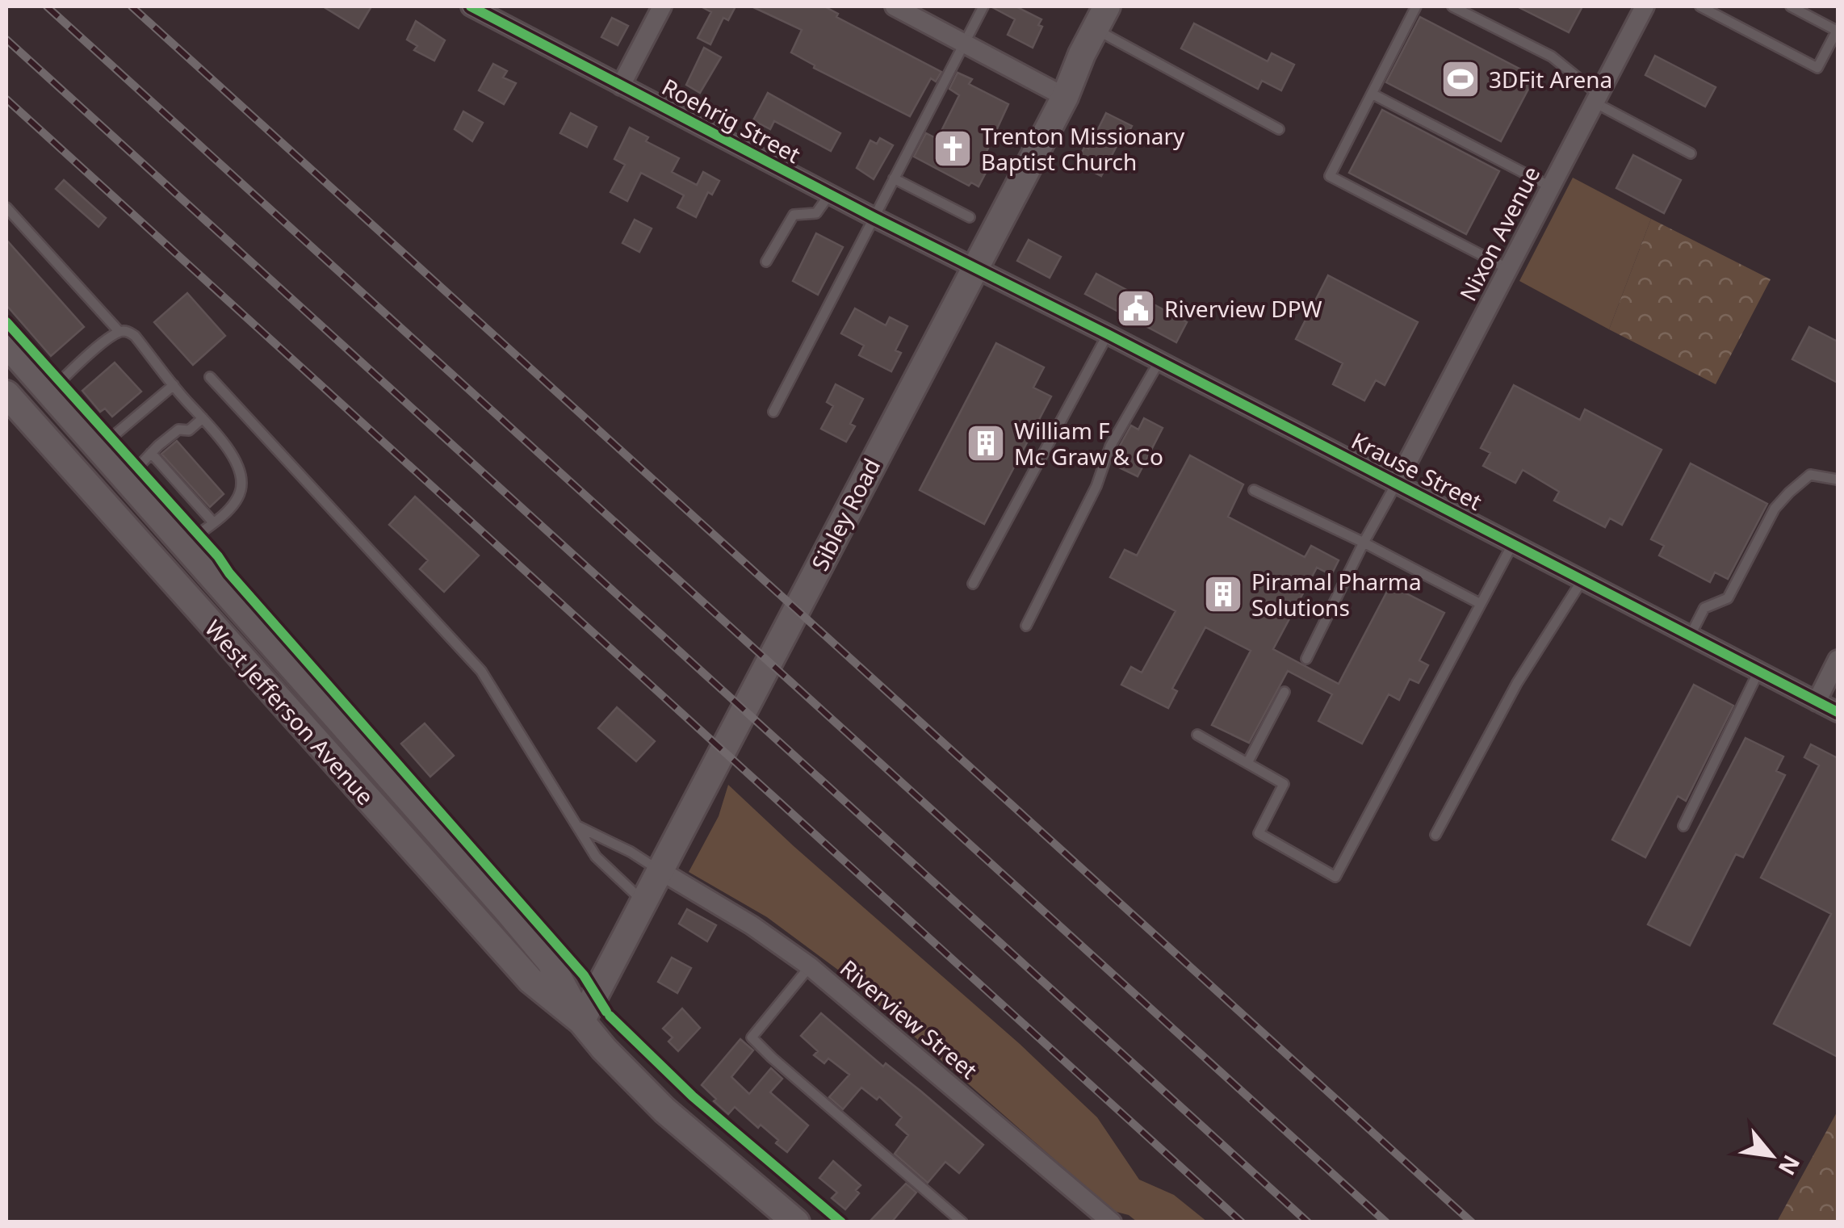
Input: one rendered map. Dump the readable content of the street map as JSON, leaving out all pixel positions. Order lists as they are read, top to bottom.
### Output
{
  "streets": {
    "main road": ["Sibley Road", "West Jefferson Avenue"],
    "street": [
      "Roehrig Street",
      "Nixon Avenue",
      "Krause Street",
      "Riverview Street"
    ]
  },
  "crossings": [
    ["Roehrig Street", "Krause Street"],
    ["Roehrig Street", "Sibley Road"],
    ["Nixon Avenue", "Krause Street"],
    ["Krause Street", "Sibley Road"],
    ["Sibley Road", "West Jefferson Avenue"],
    ["Sibley Road", "Riverview Street"]
  ],
  "places": {
    "sports": ["3DFit Arena"],
    "church": ["Trenton Missionary Baptist Church"],
    "public building": ["Riverview DPW"],
    "building": ["William F Mc Graw & Co", "Piramal Pharma Solutions"]
  },
  "north": "bottom right"
}
